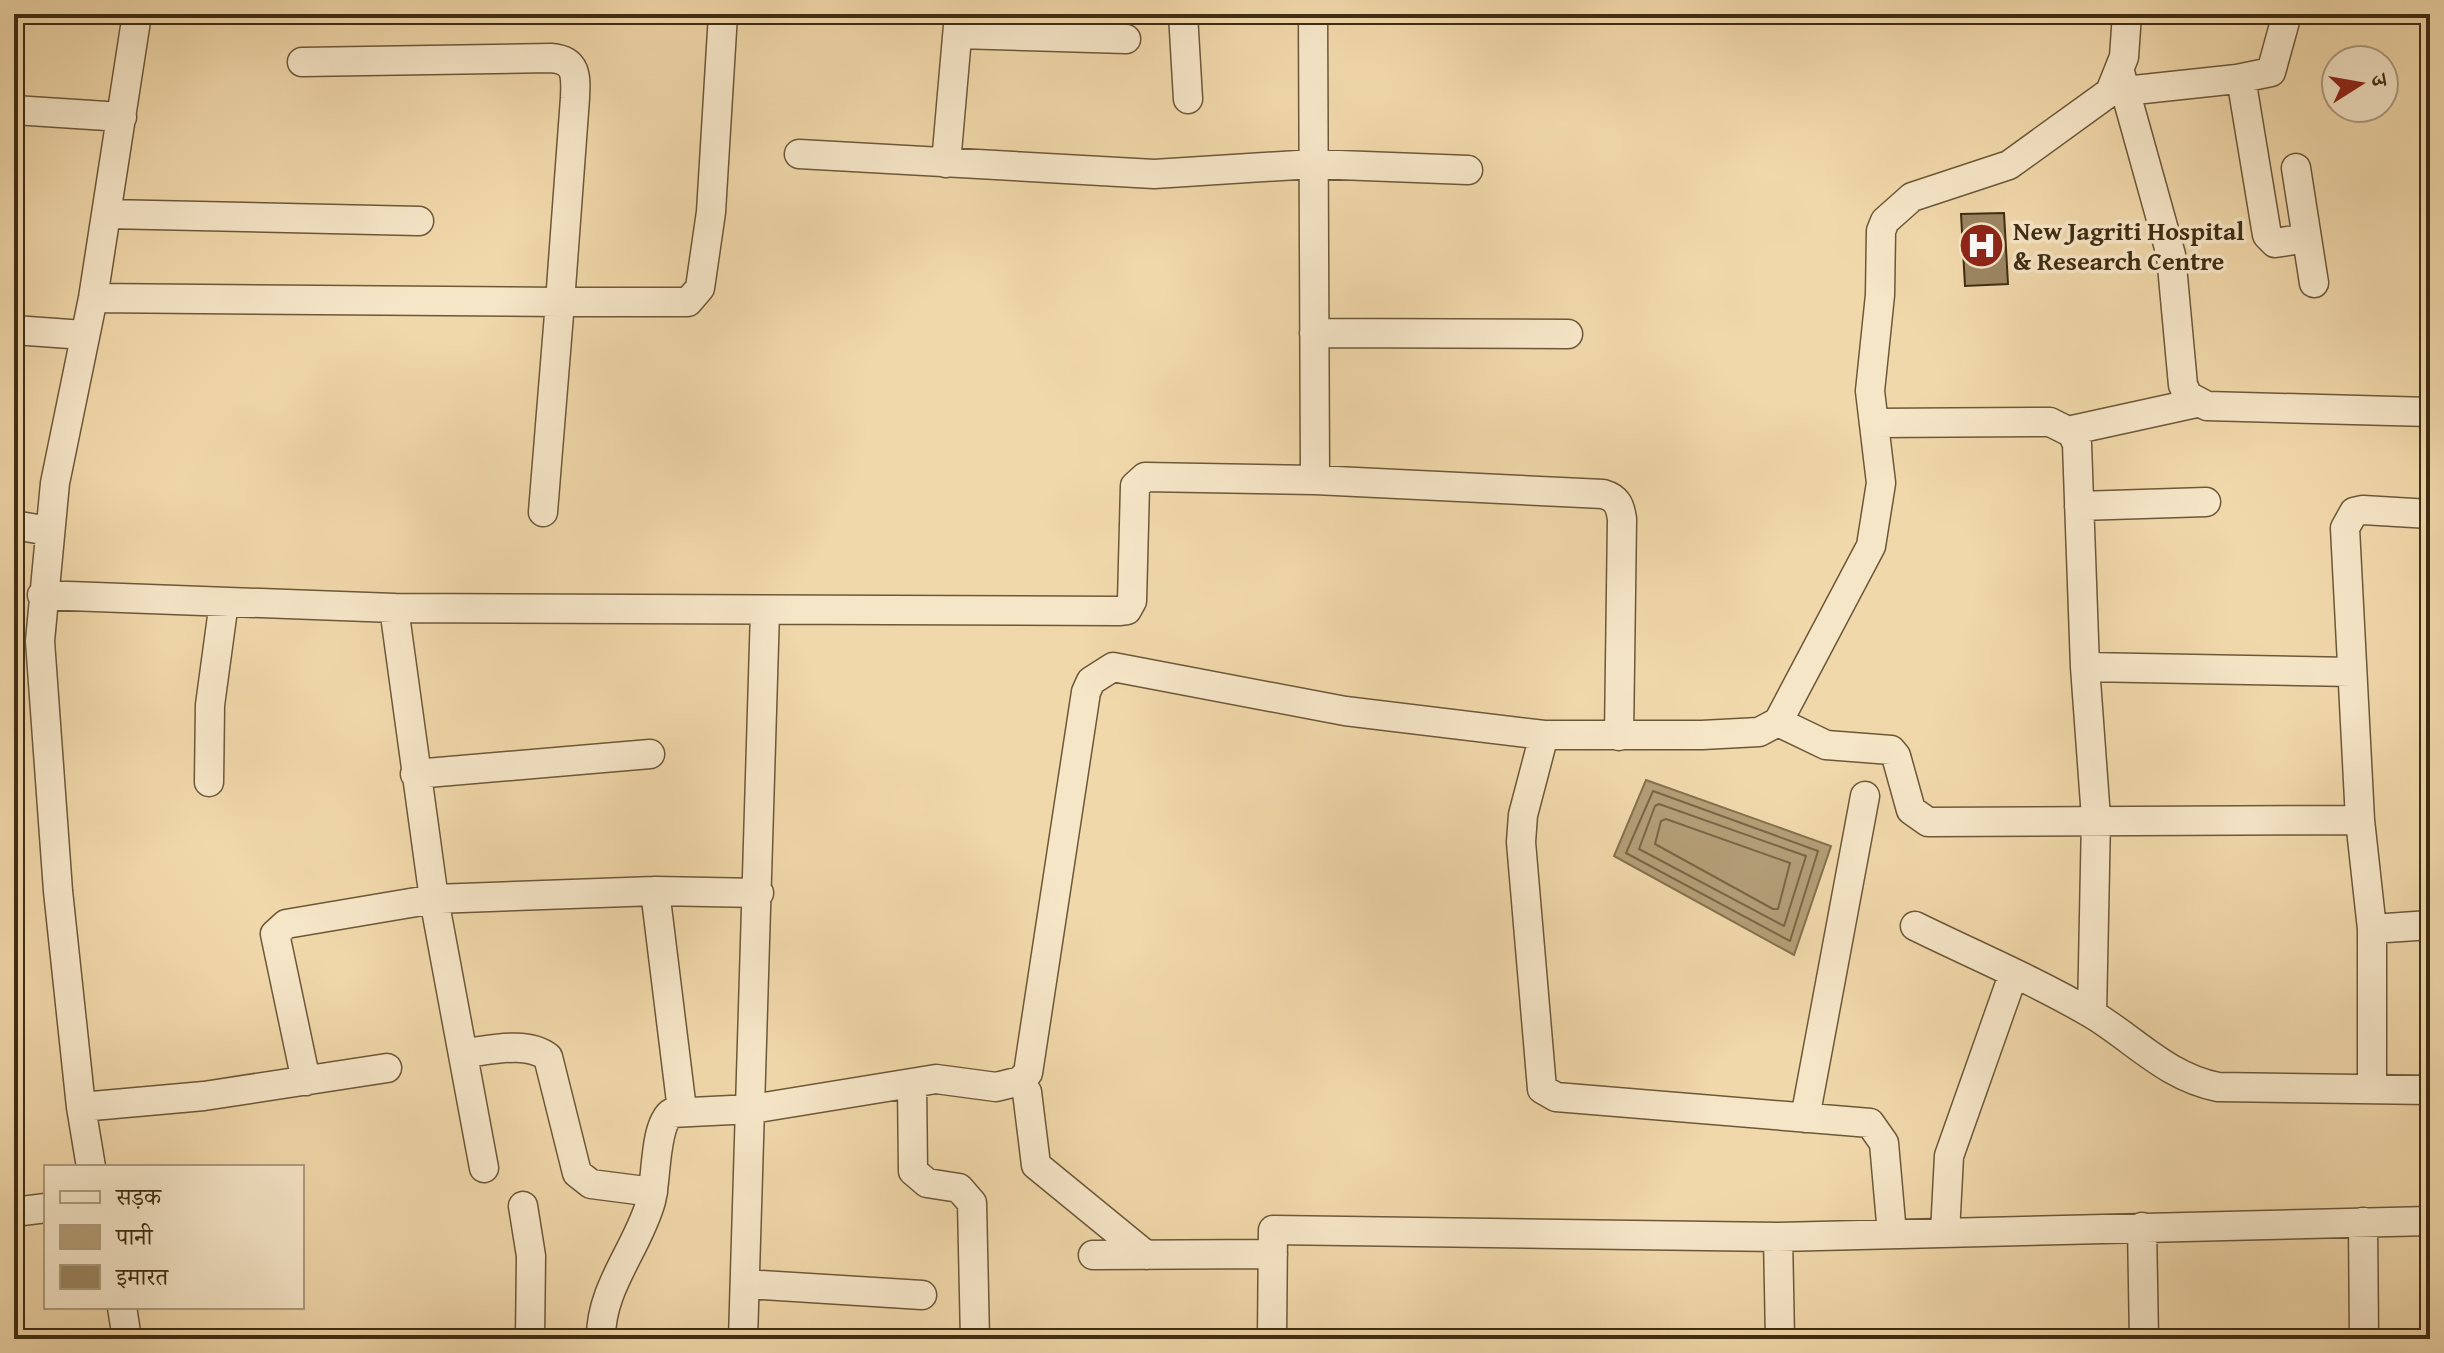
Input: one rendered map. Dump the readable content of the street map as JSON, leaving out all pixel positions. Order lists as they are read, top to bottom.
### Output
{
  "places": {
    "hospital": ["New Jagriti Hospital & Research Centre"]
  },
  "legend": ["सड़क", "पानी", "इमारत"],
  "north": "right"
}
